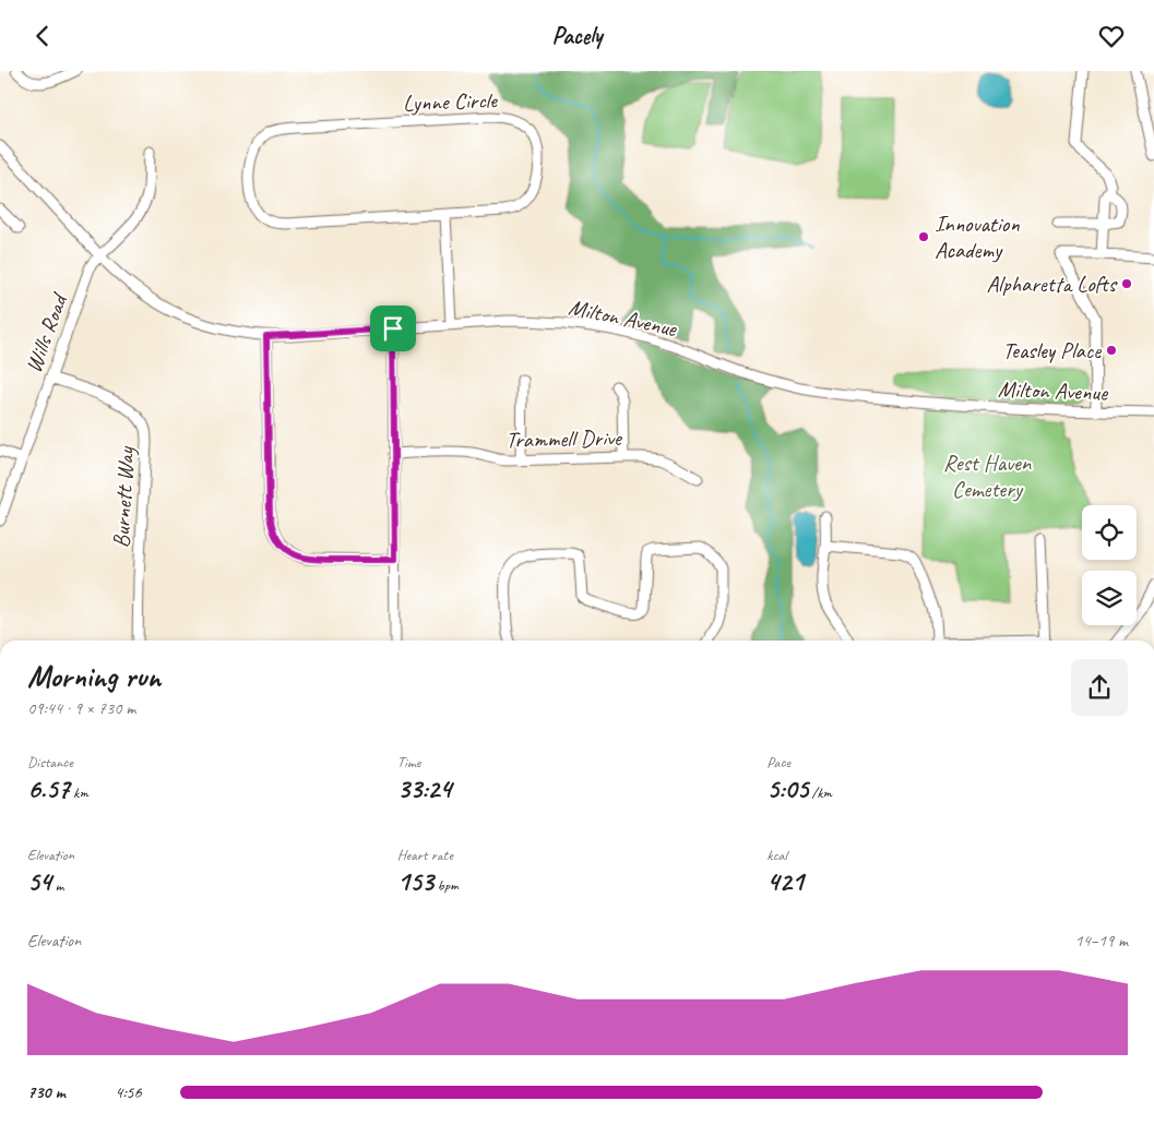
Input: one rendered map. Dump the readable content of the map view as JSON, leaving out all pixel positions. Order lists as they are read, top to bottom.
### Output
{
  "streets": {
    "street": [
      "Lynne Circle",
      "Milton Avenue",
      "Wills Road",
      "Trammell Drive",
      "Burnett Way"
    ]
  },
  "crossings": [
    ["Milton Avenue", "Wills Road"],
    ["Wills Road", "Burnett Way"]
  ],
  "parks": ["Rest Haven Cemetery"],
  "places": ["Innovation Academy", "Alpharetta Lofts", "Teasley Place"],
  "page": {
    "header": "Pacely",
    "heading": ["Morning run", "09:44 · 9 × 730 m"],
    "stats": [
      ["Distance", "6.57 km"],
      ["Time", "33:24"],
      ["Pace", "5:05 /km"],
      ["Elevation", "54 m"],
      ["Heart rate", "153 bpm"],
      ["kcal", "421"]
    ],
    "chart": ["Elevation", "14–19 m"],
    "list": [
      {
        "name": "730 m",
        "note": "4:56"
      }
    ]
  }
}
